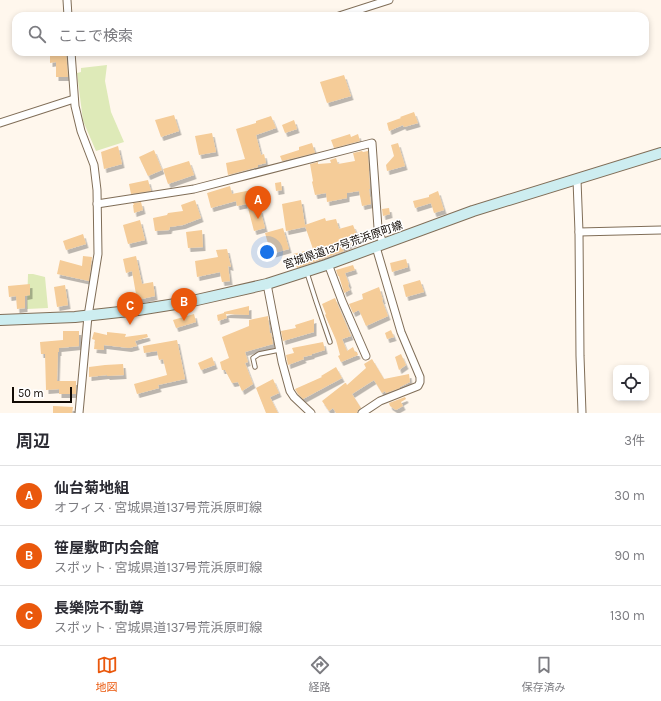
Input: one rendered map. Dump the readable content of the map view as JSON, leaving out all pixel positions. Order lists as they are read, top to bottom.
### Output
{
  "streets": {
    "main road": ["宮城県道137号荒浜原町線"]
  },
  "scale_bar": "50 m",
  "page": {
    "search": "ここで検索",
    "pins": ["A", "B", "C"],
    "scale": "50 m",
    "heading": ["周辺", "3件"],
    "list": [
      {
        "mark": "A",
        "name": "仙台菊地組",
        "note": "オフィス · 宮城県道137号荒浜原町線",
        "value": "30 m"
      },
      {
        "mark": "B",
        "name": "笹屋敷町内会館",
        "note": "スポット · 宮城県道137号荒浜原町線",
        "value": "90 m"
      },
      {
        "mark": "C",
        "name": "長樂院不動尊",
        "note": "スポット · 宮城県道137号荒浜原町線",
        "value": "130 m"
      }
    ],
    "nav": ["地図", "経路", "保存済み"]
  }
}
